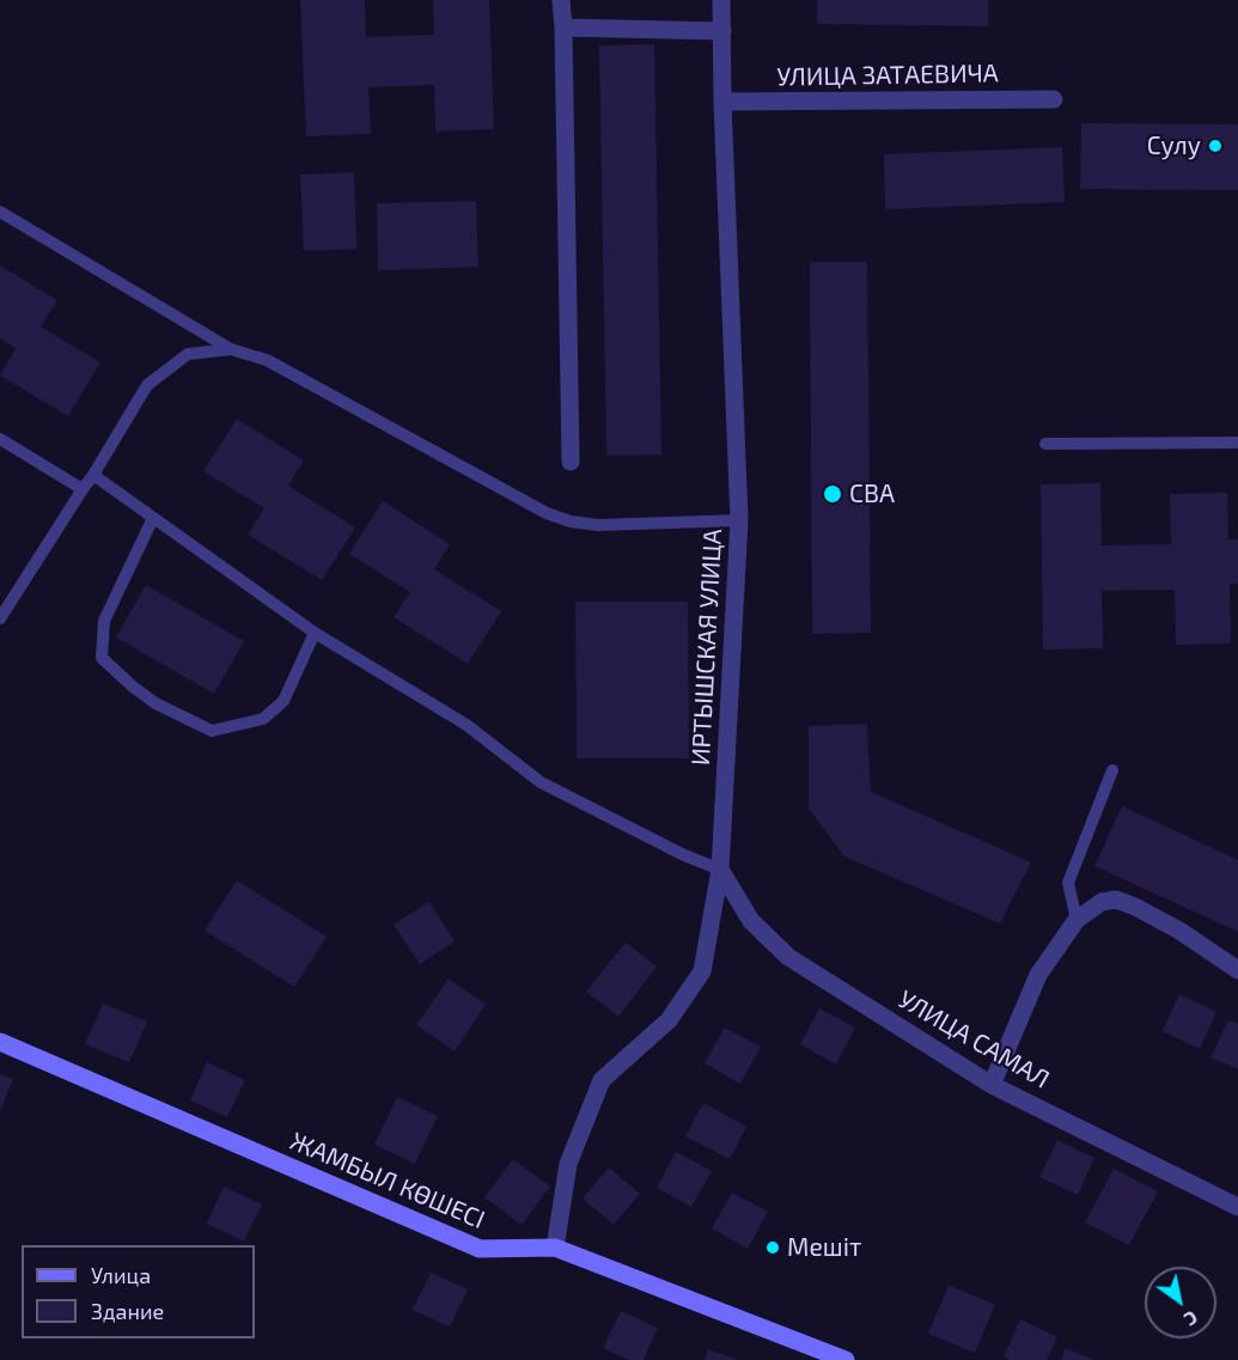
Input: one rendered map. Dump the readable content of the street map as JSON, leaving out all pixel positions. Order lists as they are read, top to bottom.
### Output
{
  "streets": {
    "street": [
      "УЛИЦА ЗАТАЕВИЧА",
      "ИРТЫШСКАЯ УЛИЦА",
      "УЛИЦА САМАЛ",
      "ЖАМБЫЛ КӨШЕСІ"
    ]
  },
  "crossings": [
    ["УЛИЦА ЗАТАЕВИЧА", "ИРТЫШСКАЯ УЛИЦА"],
    ["ИРТЫШСКАЯ УЛИЦА", "УЛИЦА САМАЛ"],
    ["ИРТЫШСКАЯ УЛИЦА", "ЖАМБЫЛ КӨШЕСІ"]
  ],
  "places": ["Сулу", "СВА", "Мешіт"],
  "legend": ["Улица", "Здание"],
  "north": "bottom right"
}
